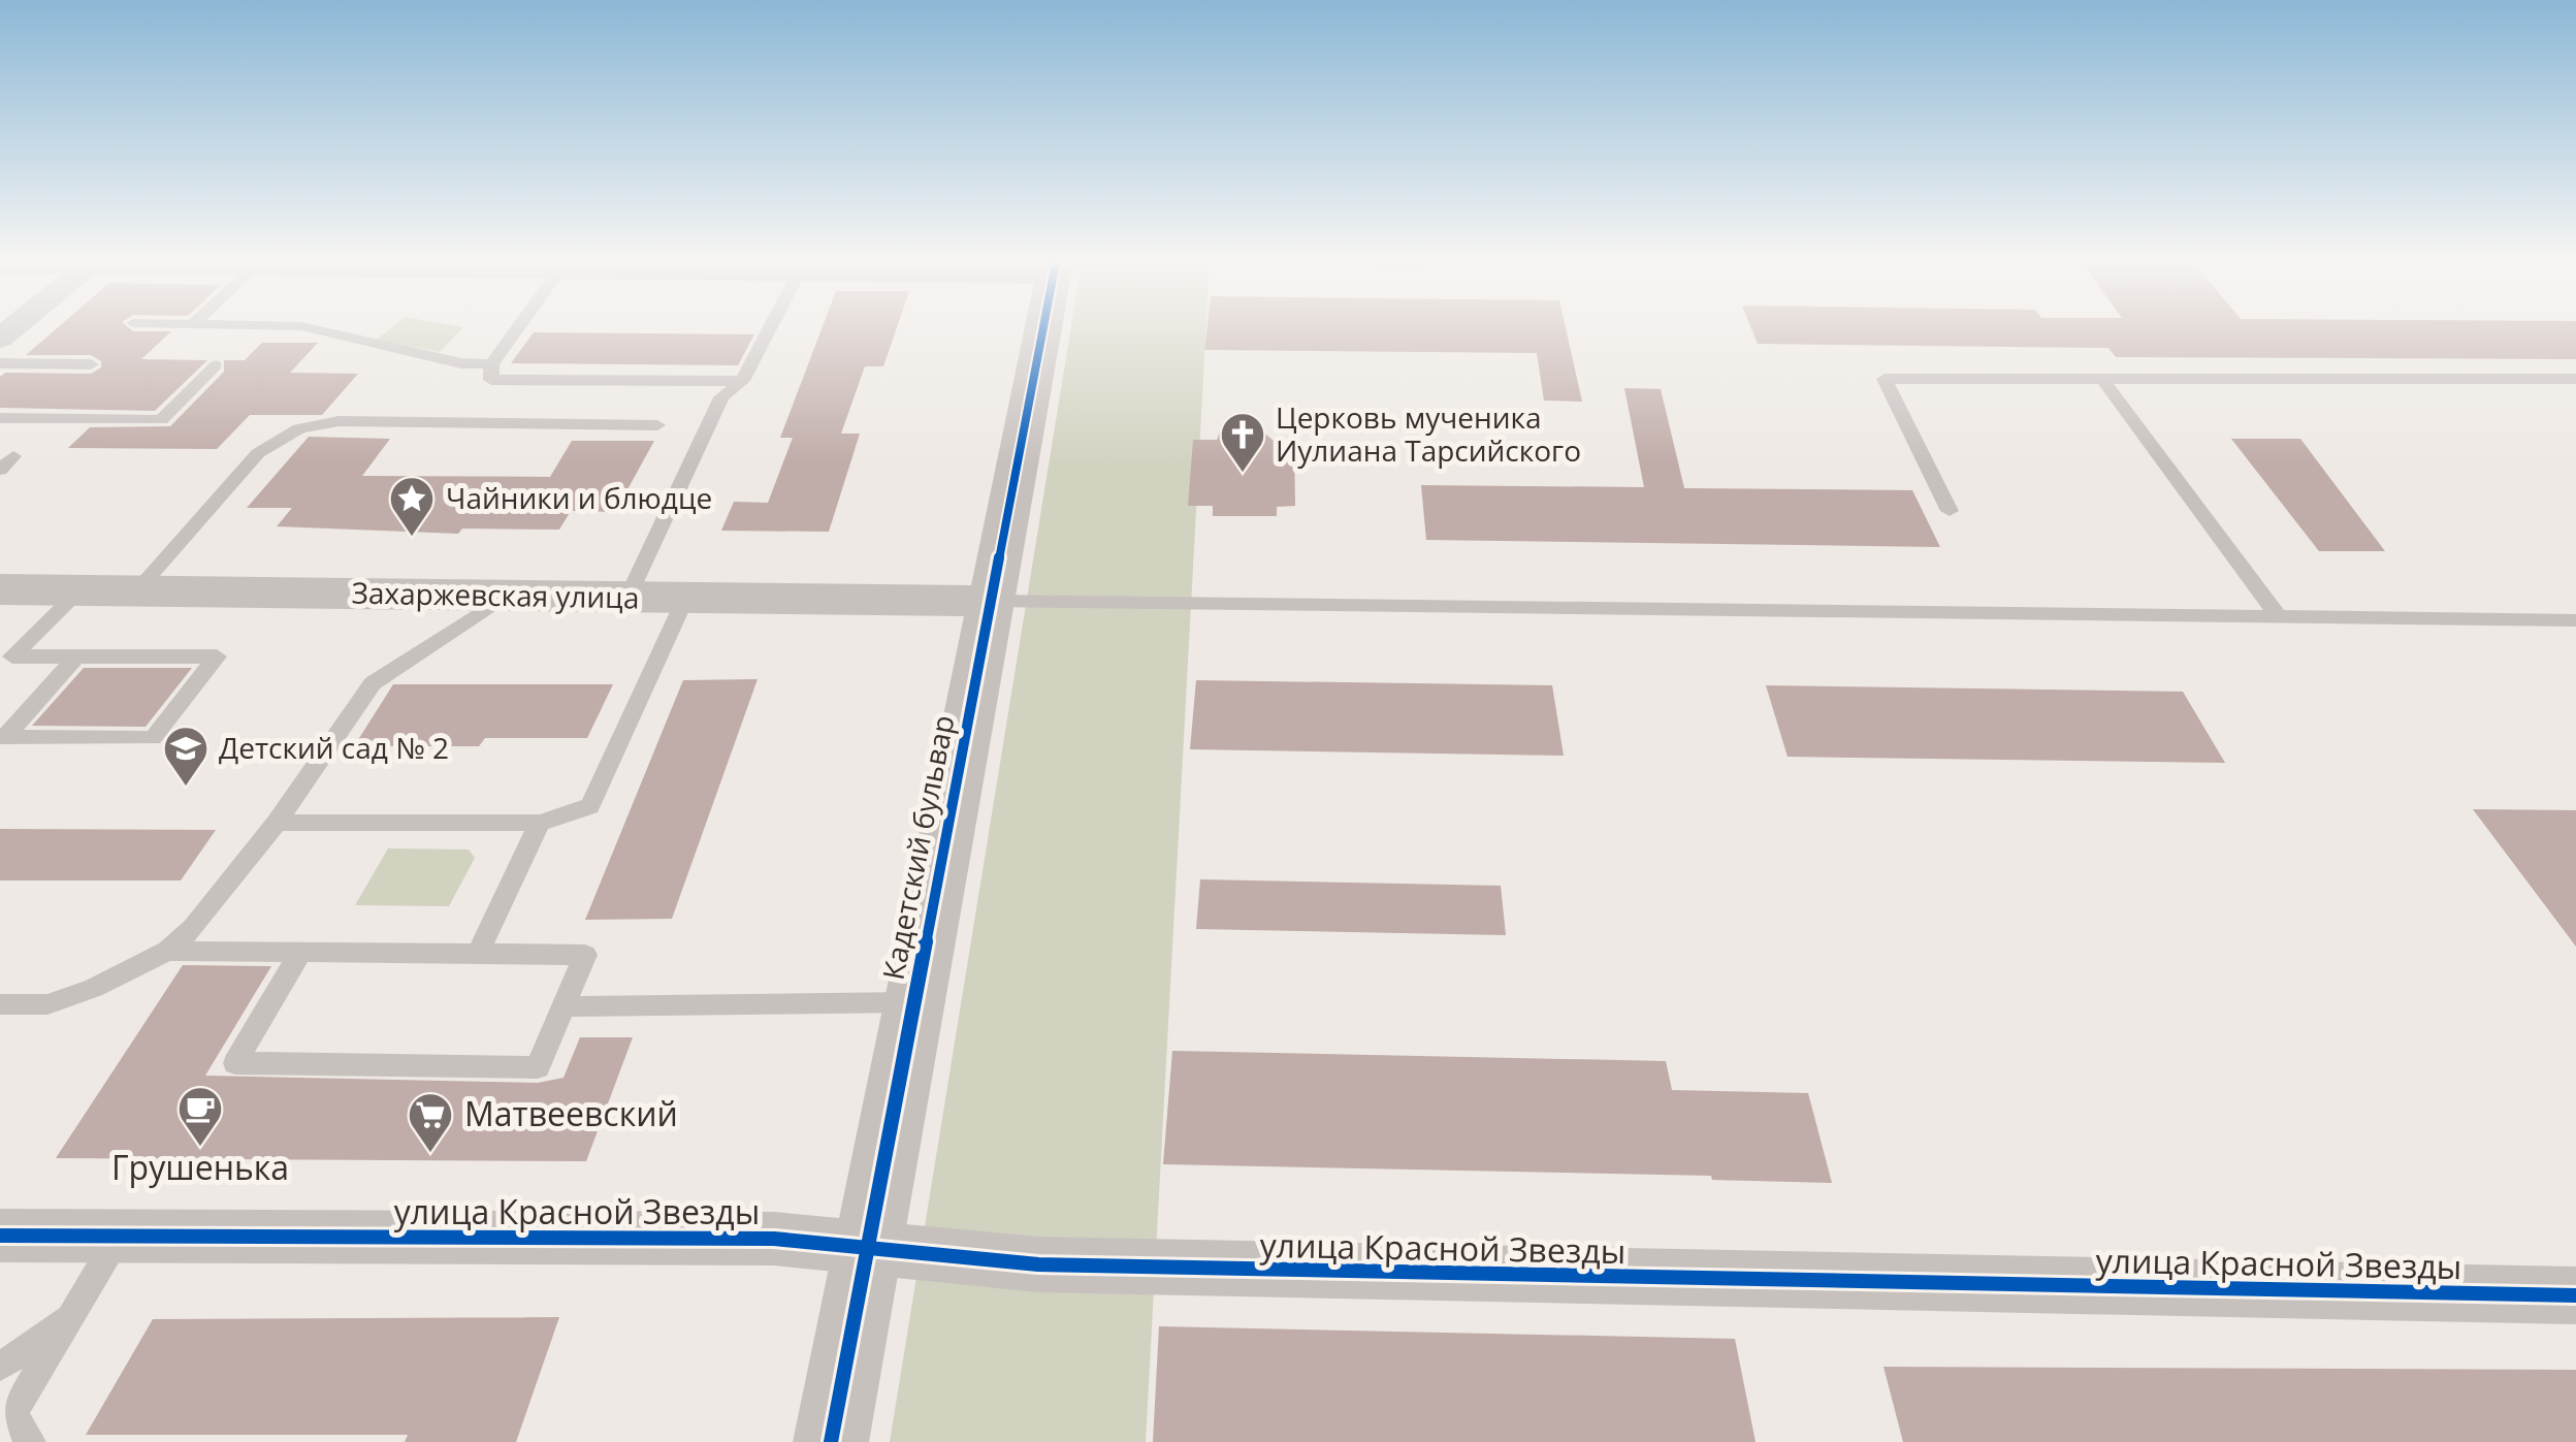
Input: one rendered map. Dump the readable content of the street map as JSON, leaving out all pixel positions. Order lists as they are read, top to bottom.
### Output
{
  "streets": {
    "street": ["Захаржевская улица", "Кадетский бульвар", "улица Красной Звезды"]
  },
  "crossings": [
    ["Захаржевская улица", "Кадетский бульвар"],
    ["Кадетский бульвар", "улица Красной Звезды"]
  ],
  "places": {
    "church": ["Церковь мученика Иулиана Тарсийского"],
    "place": ["Чайники и блюдце"],
    "school or university": ["Детский сад № 2"],
    "cafe": ["Грушенька"],
    "supermarket": ["Матвеевский"]
  }
}
